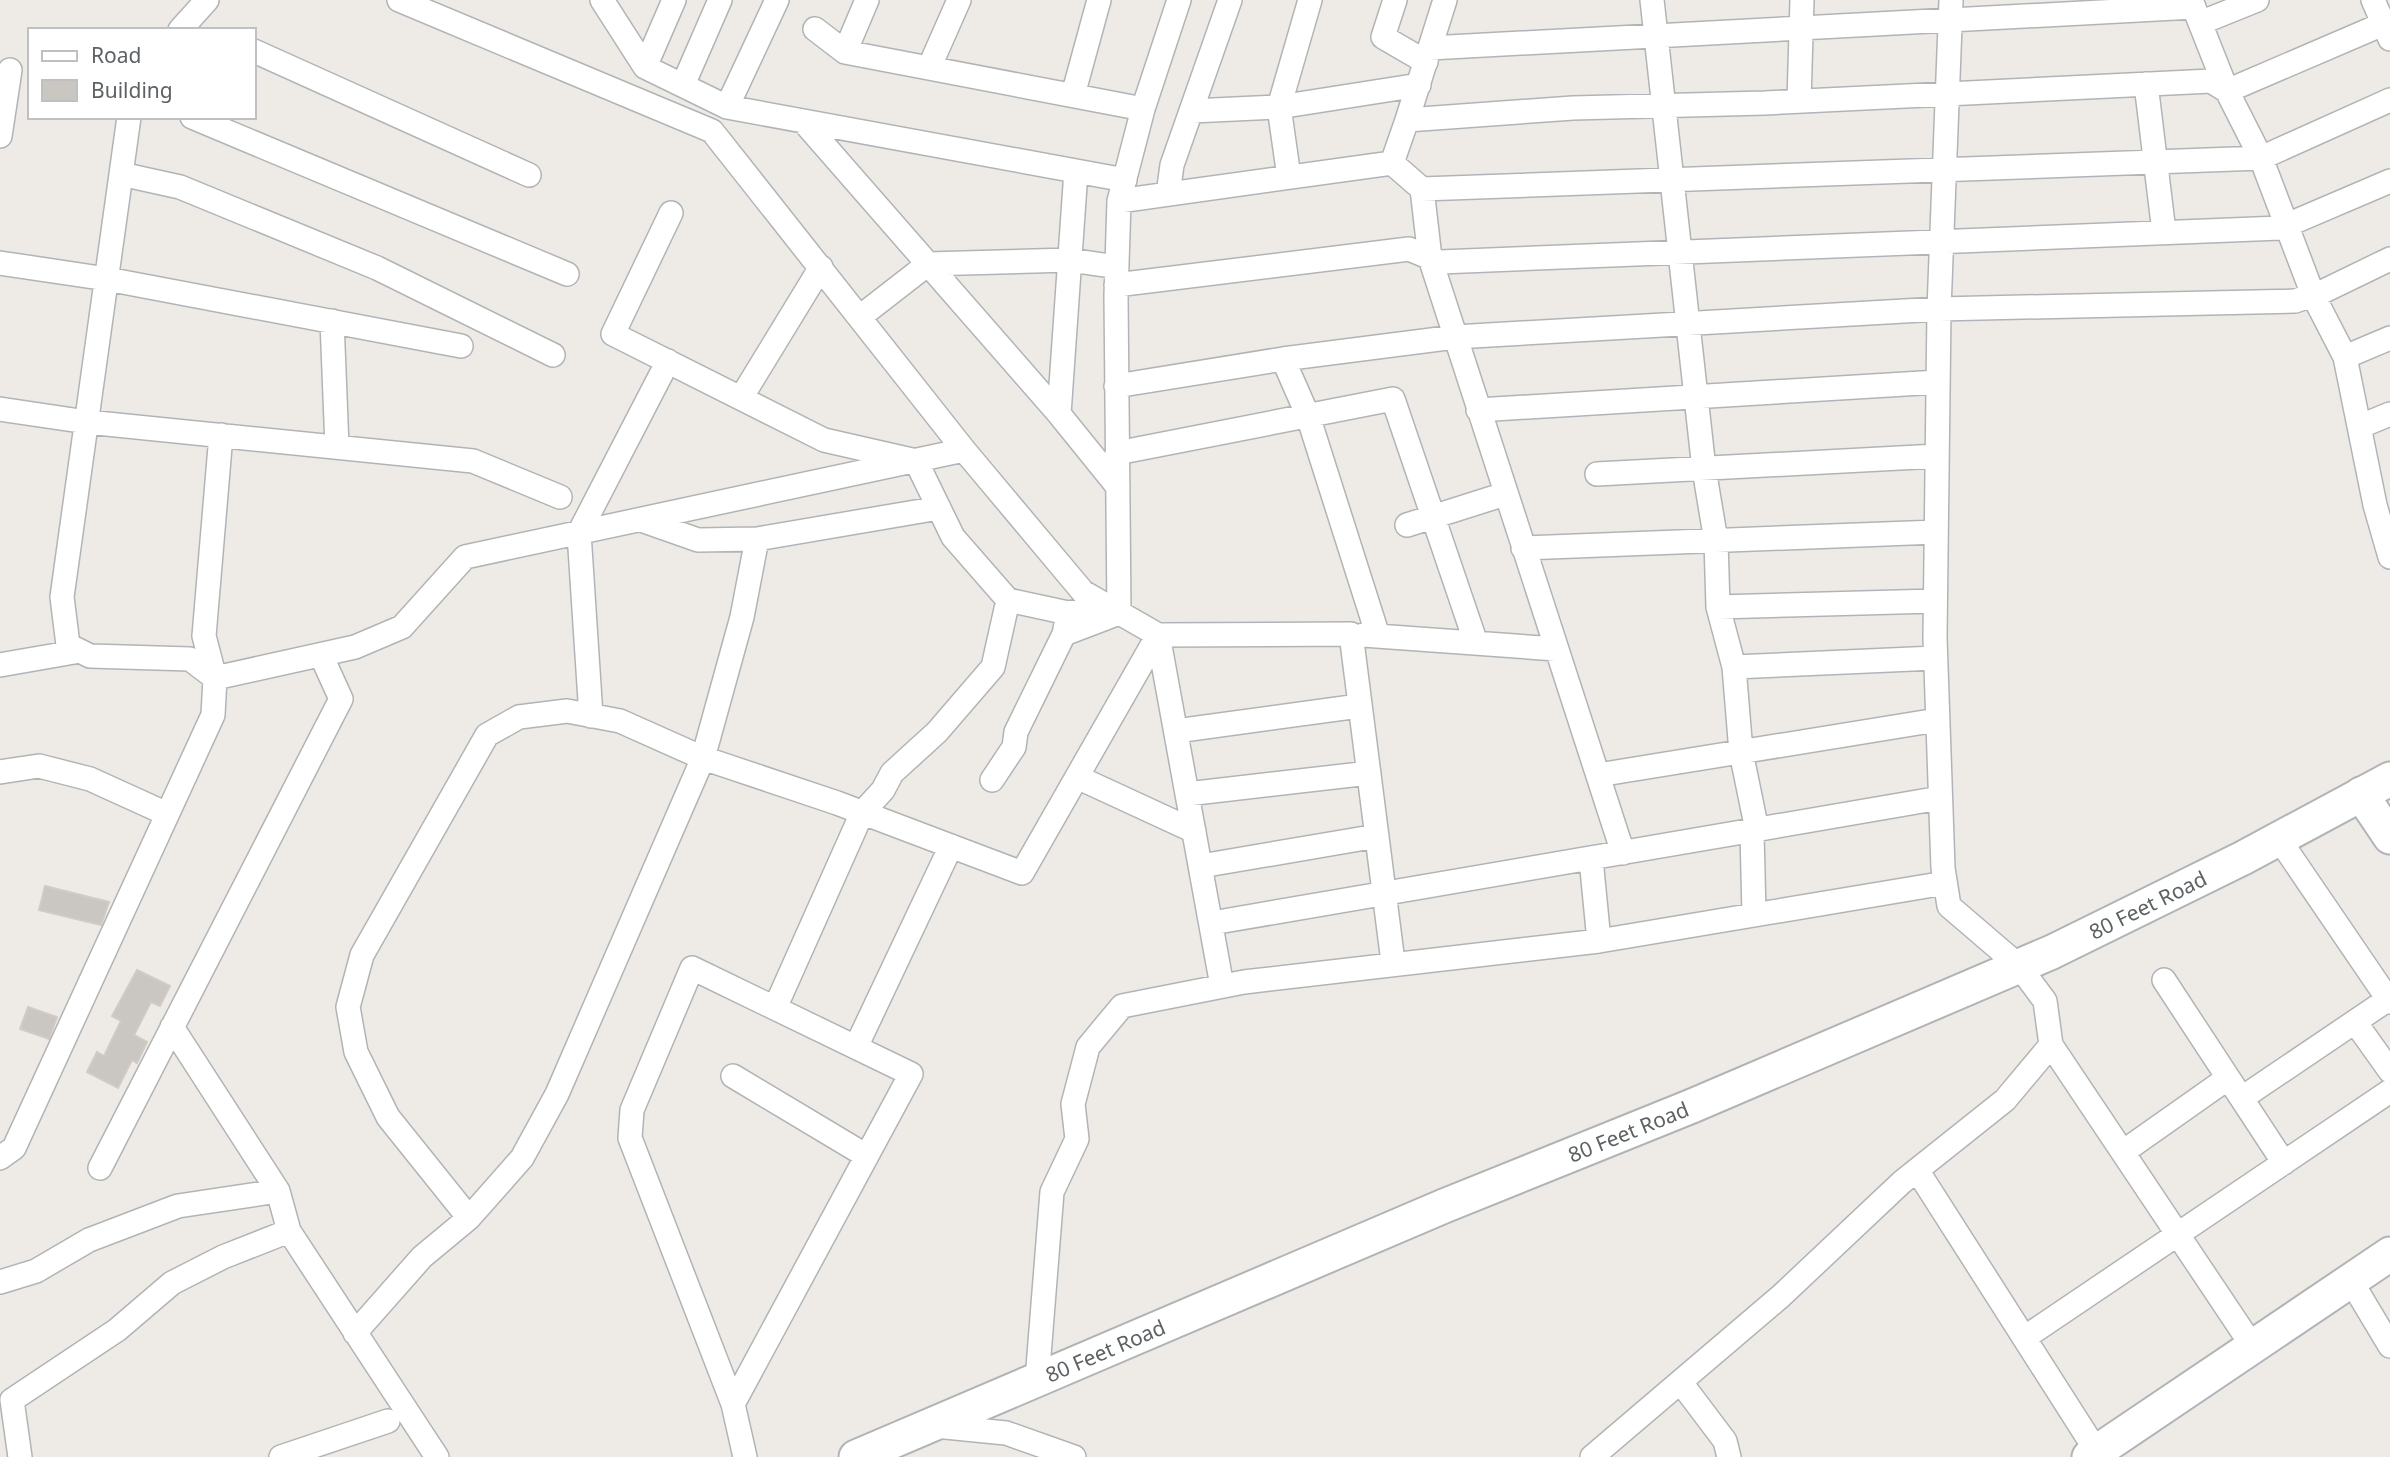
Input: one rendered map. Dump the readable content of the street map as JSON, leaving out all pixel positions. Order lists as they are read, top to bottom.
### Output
{
  "streets": {
    "main road": ["80 Feet Road"]
  },
  "legend": ["Road", "Building"]
}
